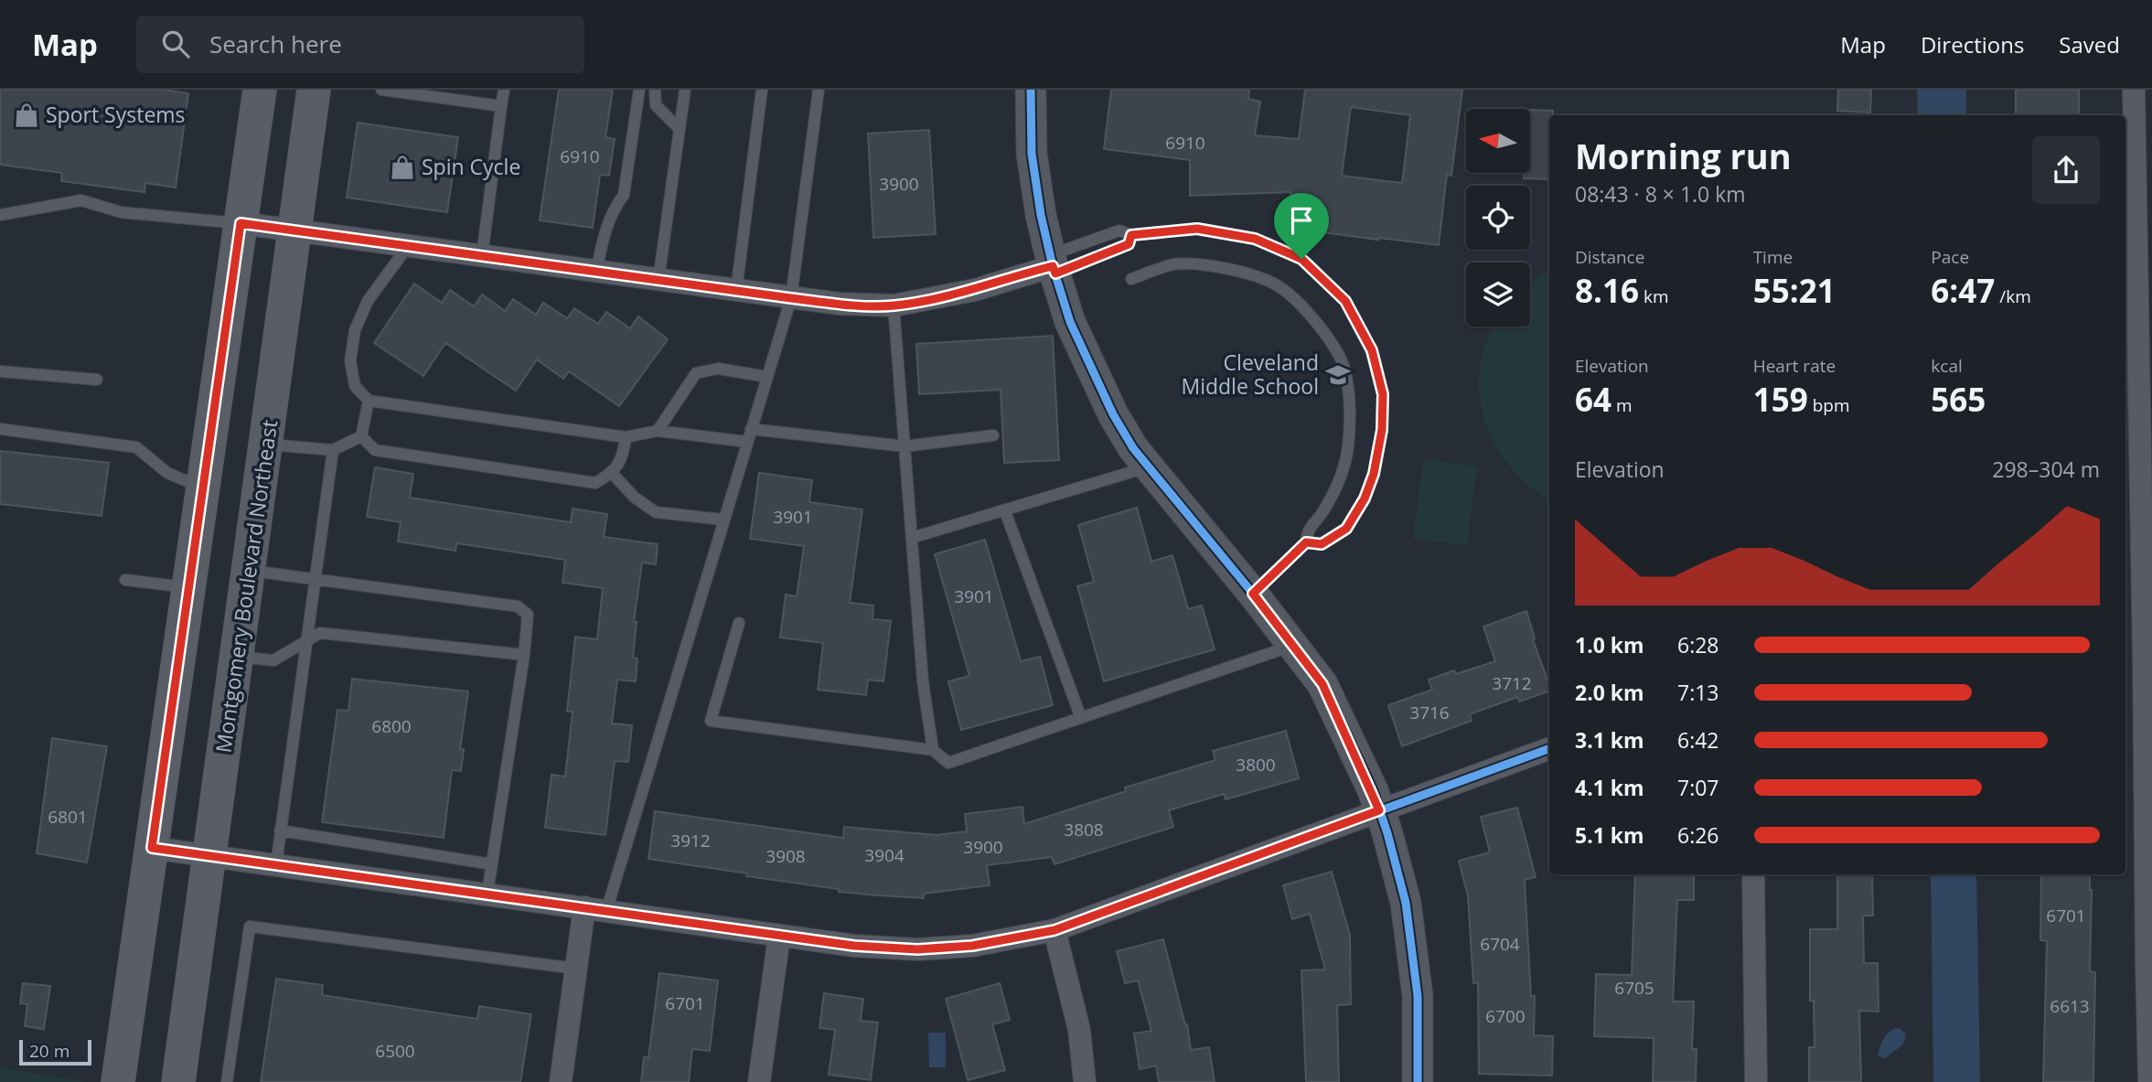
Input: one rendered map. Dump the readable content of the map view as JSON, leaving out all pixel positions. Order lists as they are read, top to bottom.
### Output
{
  "streets": {
    "main road": ["Montgomery Boulevard Northeast"]
  },
  "places": {
    "shop": ["Sport Systems", "Spin Cycle"],
    "school or university": ["Cleveland Middle School"]
  },
  "house_numbers": [
    "6910",
    "6910",
    "3900",
    "3901",
    "3901",
    "3712",
    "3716",
    "6800",
    "3800",
    "6801",
    "3808",
    "3912",
    "3900",
    "3904",
    "3908",
    "6701",
    "6704",
    "6705",
    "6701",
    "6613",
    "6700",
    "6500"
  ],
  "scale_bar": "20 m",
  "north": "left",
  "page": {
    "header": "Map",
    "search": "Search here",
    "nav": ["Map", "Directions", "Saved"],
    "heading": ["Morning run", "08:43 · 8 × 1.0 km"],
    "stats": [
      ["Distance", "8.16 km"],
      ["Time", "55:21"],
      ["Pace", "6:47 /km"],
      ["Elevation", "64 m"],
      ["Heart rate", "159 bpm"],
      ["kcal", "565"]
    ],
    "chart": ["Elevation", "298–304 m"],
    "list": [
      {
        "name": "1.0 km",
        "note": "6:28"
      },
      {
        "name": "2.0 km",
        "note": "7:13"
      },
      {
        "name": "3.1 km",
        "note": "6:42"
      },
      {
        "name": "4.1 km",
        "note": "7:07"
      },
      {
        "name": "5.1 km",
        "note": "6:26"
      }
    ],
    "scale": "20 m"
  }
}
